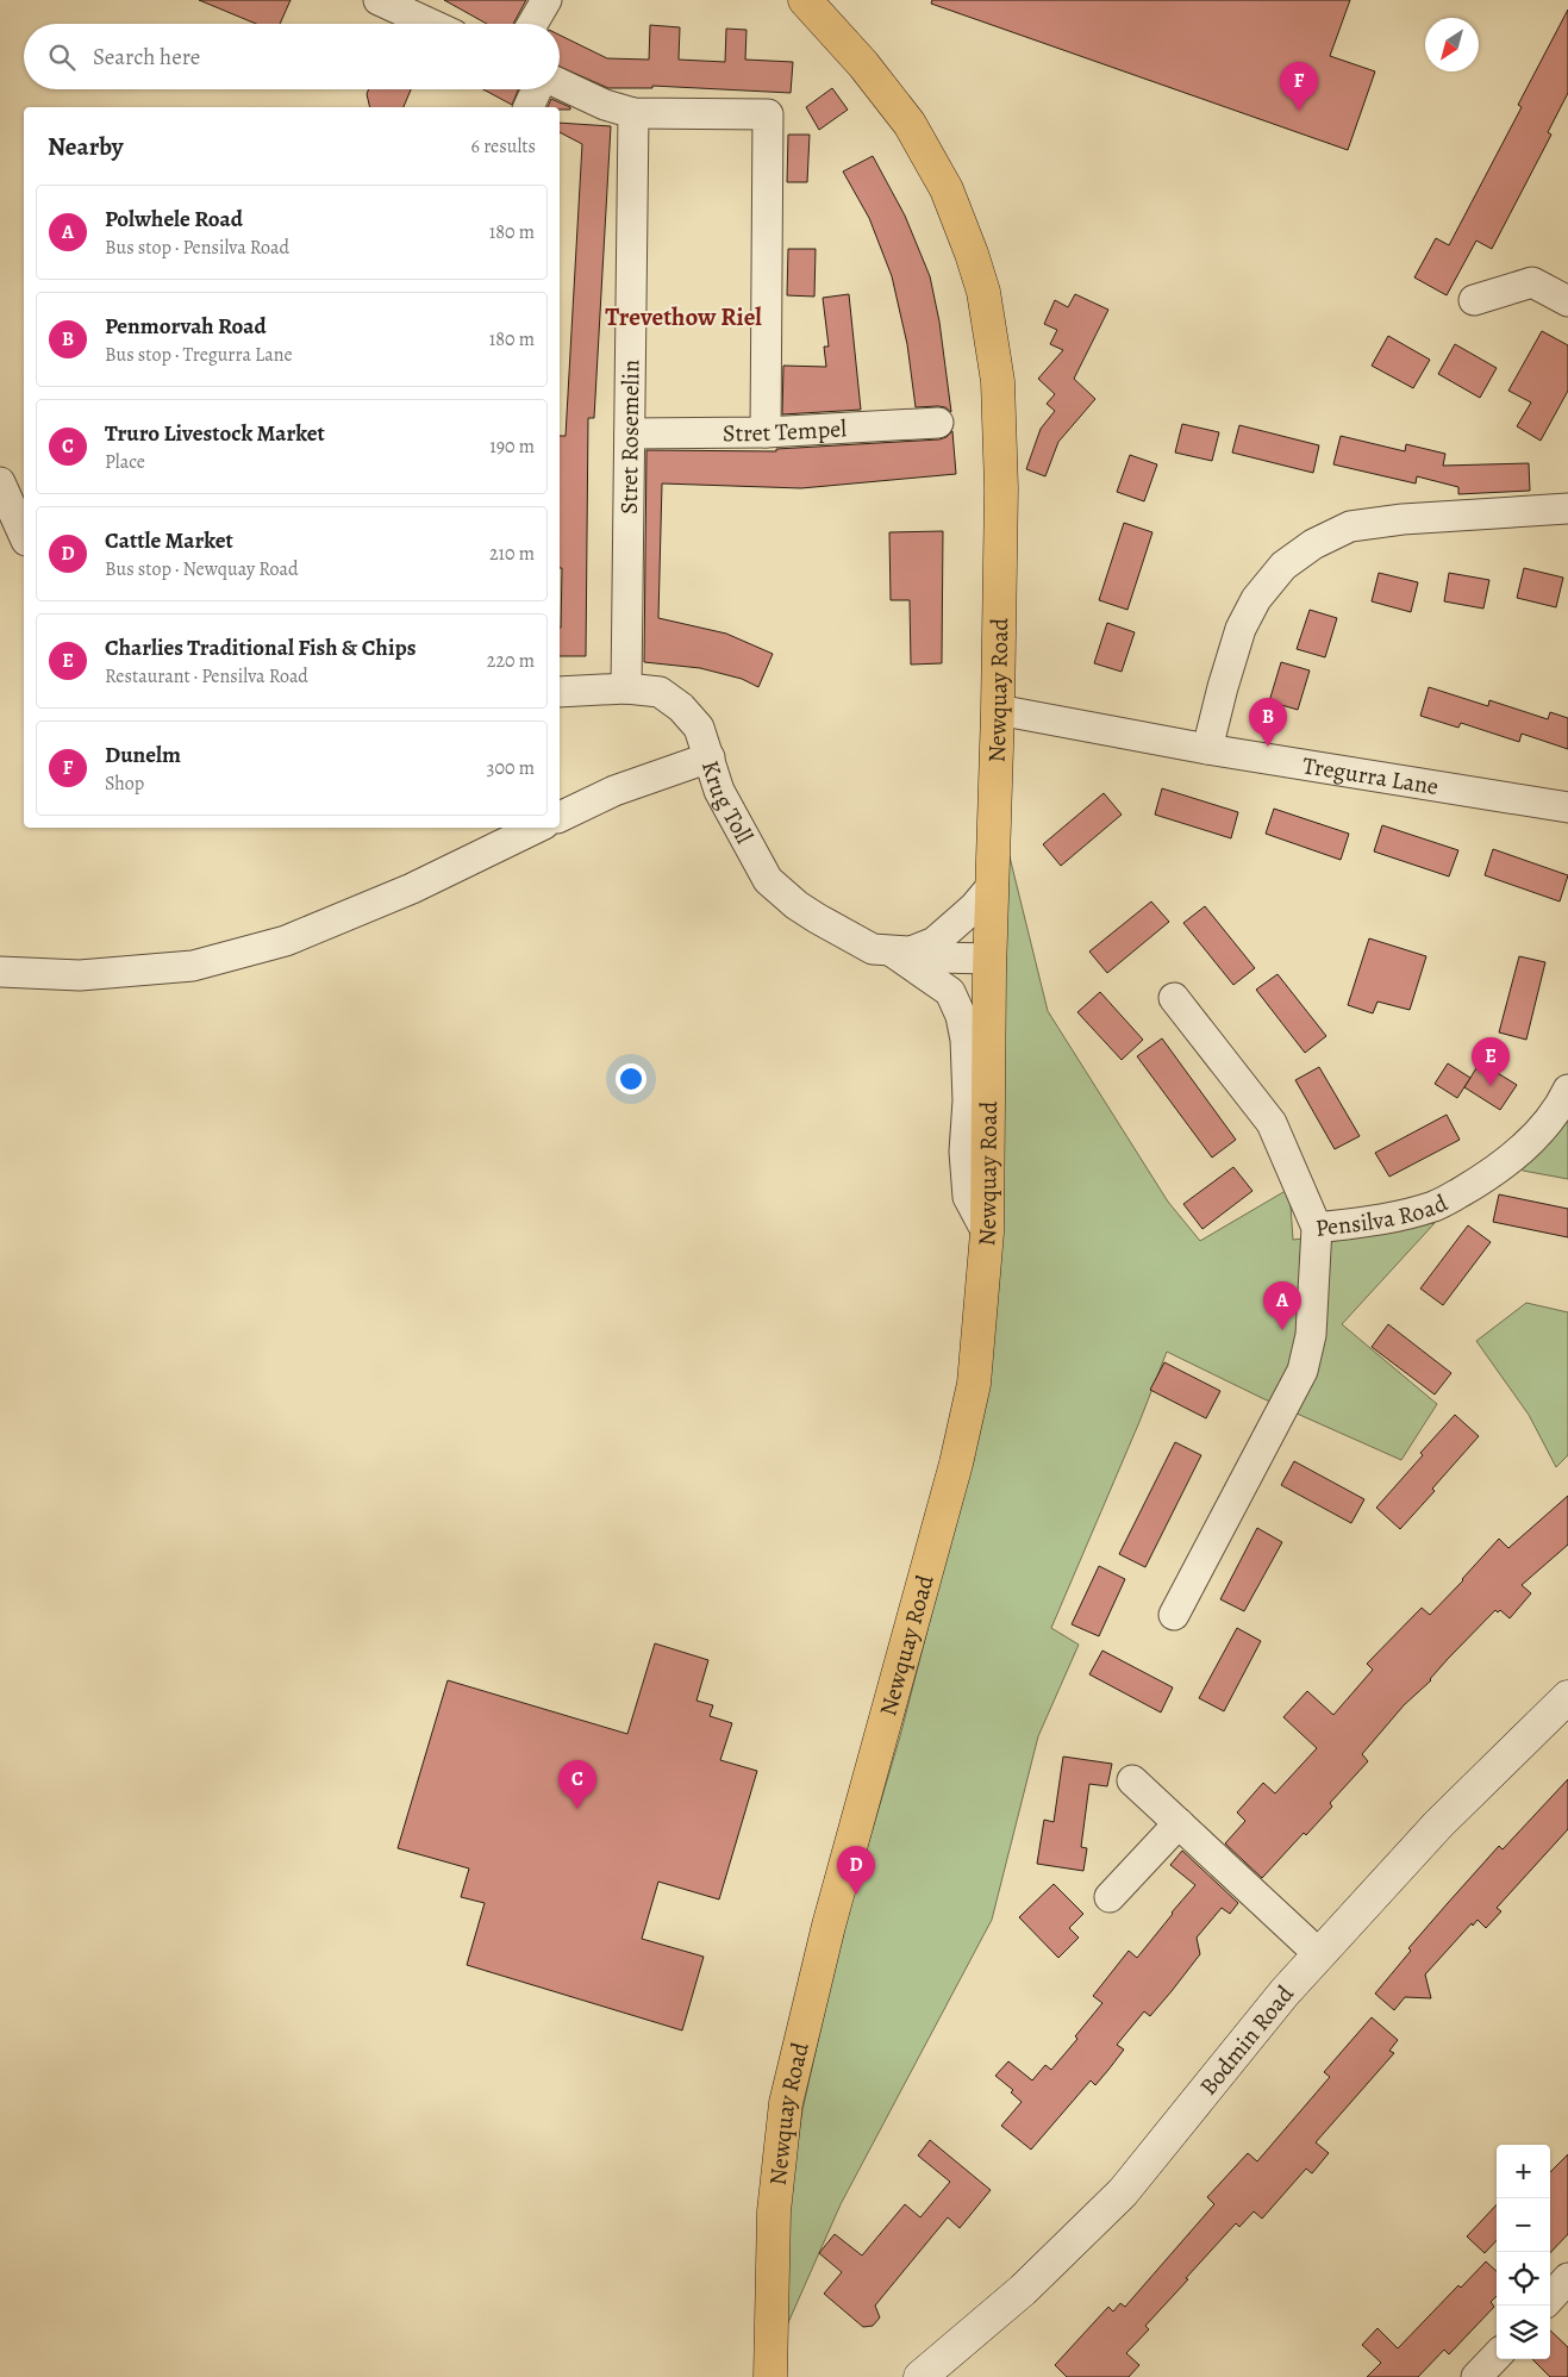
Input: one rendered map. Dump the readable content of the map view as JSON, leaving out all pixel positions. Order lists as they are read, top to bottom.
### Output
{
  "streets": {
    "highway": ["Newquay Road"],
    "street": [
      "Stret Tempel",
      "Stret Rosemelin",
      "Tregurra Lane",
      "Krug Toll",
      "Pensilva Road",
      "Bodmin Road"
    ]
  },
  "crossings": [
    ["Stret Tempel", "Stret Rosemelin"],
    ["Stret Rosemelin", "Krug Toll"],
    ["Newquay Road", "Tregurra Lane"],
    ["Newquay Road", "Krug Toll"]
  ],
  "districts": ["Trevethow Riel"],
  "north": "bottom left",
  "page": {
    "search": "Search here",
    "pins": [
      "F",
      "B",
      "E",
      "A",
      "C",
      "D"
    ],
    "heading": ["Nearby", "6 results"],
    "list": [
      {
        "mark": "A",
        "name": "Polwhele Road",
        "note": "Bus stop · Pensilva Road",
        "value": "180 m"
      },
      {
        "mark": "B",
        "name": "Penmorvah Road",
        "note": "Bus stop · Tregurra Lane",
        "value": "180 m"
      },
      {
        "mark": "C",
        "name": "Truro Livestock Market",
        "note": "Place",
        "value": "190 m"
      },
      {
        "mark": "D",
        "name": "Cattle Market",
        "note": "Bus stop · Newquay Road",
        "value": "210 m"
      },
      {
        "mark": "E",
        "name": "Charlies Traditional Fish & Chips",
        "note": "Restaurant · Pensilva Road",
        "value": "220 m"
      },
      {
        "mark": "F",
        "name": "Dunelm",
        "note": "Shop",
        "value": "300 m"
      }
    ],
    "map_buttons": ["+", "−"]
  }
}
